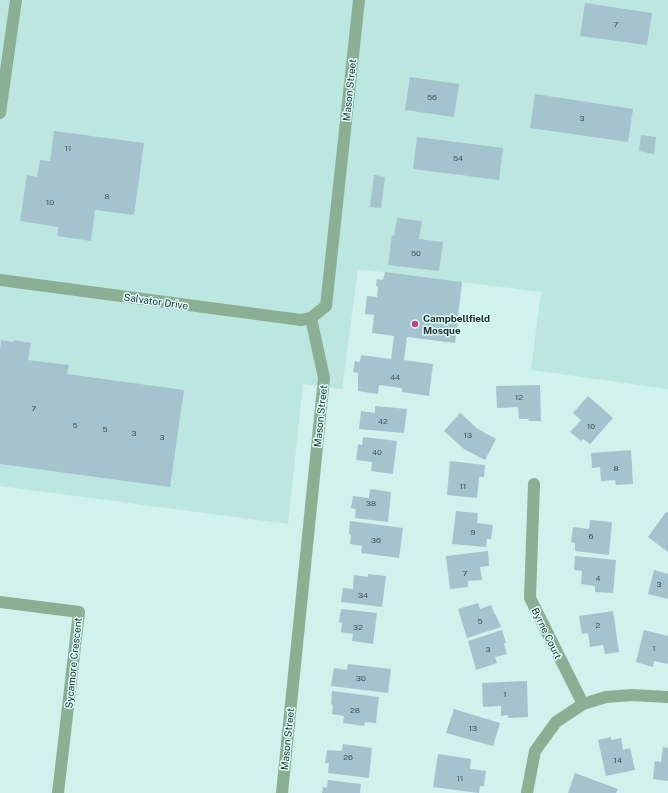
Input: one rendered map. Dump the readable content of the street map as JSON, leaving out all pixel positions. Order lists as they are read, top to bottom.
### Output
{
  "streets": {
    "street": [
      "Mason Street",
      "Salvator Drive",
      "Byrne Court",
      "Sycamore Crescent"
    ]
  },
  "crossings": [
    ["Mason Street", "Salvator Drive"]
  ],
  "places": ["Campbellfield Mosque"],
  "house_numbers": [
    "7",
    "56",
    "3",
    "11",
    "54",
    "8",
    "10",
    "50",
    "44",
    "12",
    "7",
    "42",
    "5",
    "10",
    "5",
    "3",
    "13",
    "3",
    "40",
    "8",
    "11",
    "38",
    "9",
    "6",
    "36",
    "7",
    "4",
    "3",
    "34",
    "5",
    "2",
    "32",
    "1",
    "3",
    "30",
    "1",
    "28",
    "13",
    "26",
    "14",
    "11"
  ]
}
